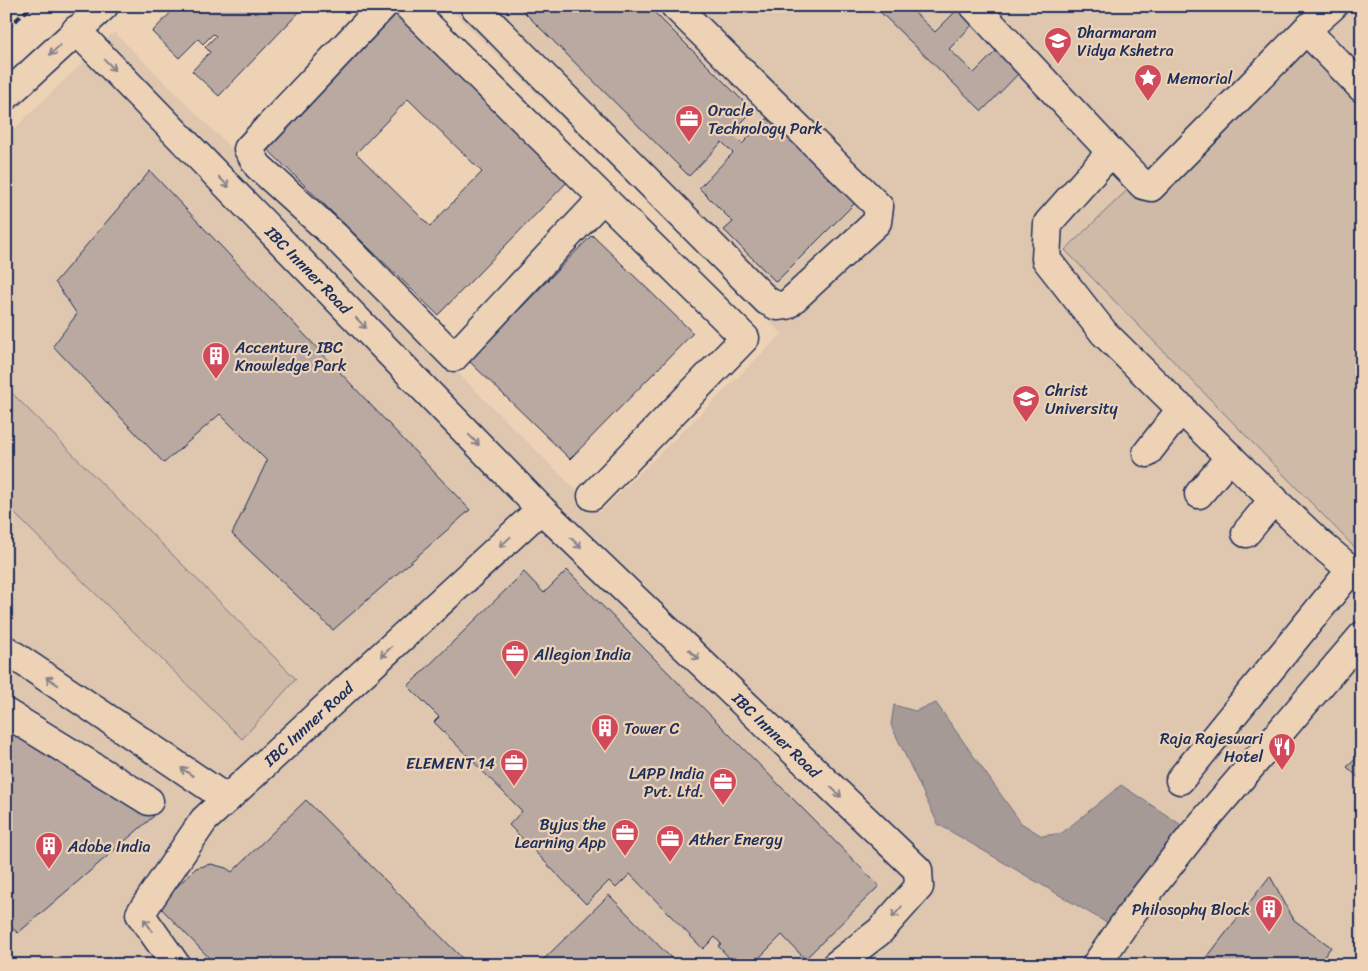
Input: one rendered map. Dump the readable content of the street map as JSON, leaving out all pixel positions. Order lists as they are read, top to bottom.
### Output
{
  "streets": {
    "main road": ["IBC Innner Road"]
  },
  "places": {
    "school or university": ["Dharmaram Vidya Kshetra", "Christ University"],
    "place": ["Memorial"],
    "office": [
      "Oracle Technology Park",
      "Allegion India",
      "ELEMENT 14",
      "LAPP India Pvt. Ltd.",
      "Byjus the Learning App",
      "Ather Energy"
    ],
    "building": [
      "Accenture, IBC Knowledge Park",
      "Tower C",
      "Adobe India",
      "Philosophy Block"
    ],
    "restaurant": ["Raja Rajeswari Hotel"]
  }
}
